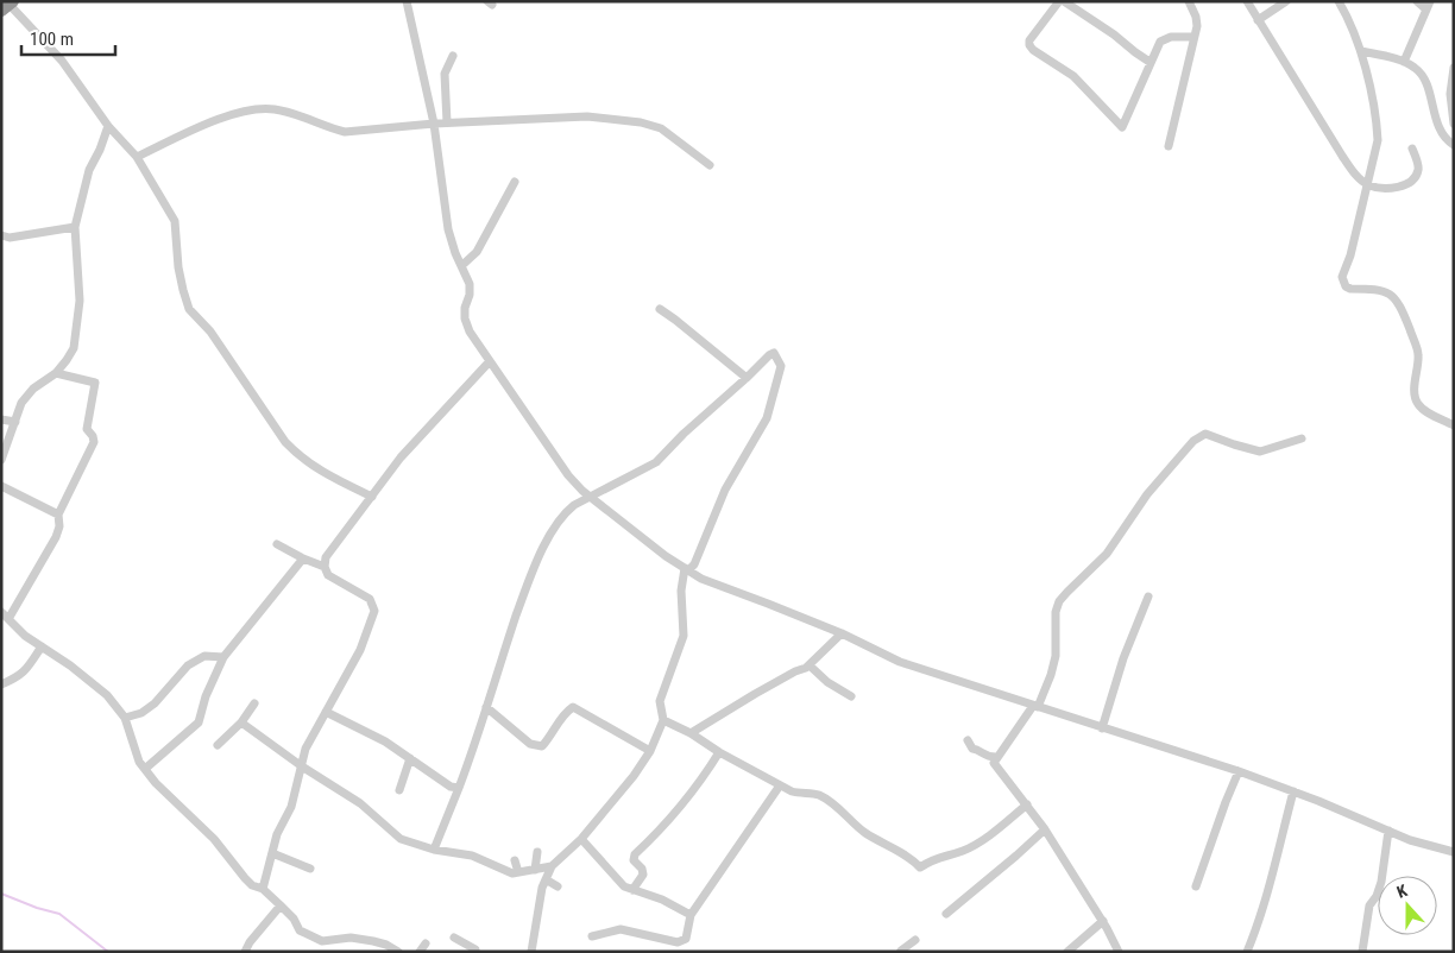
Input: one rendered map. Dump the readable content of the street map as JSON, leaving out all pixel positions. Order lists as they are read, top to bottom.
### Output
{
  "scale_bar": "100 m",
  "north": "top"
}
